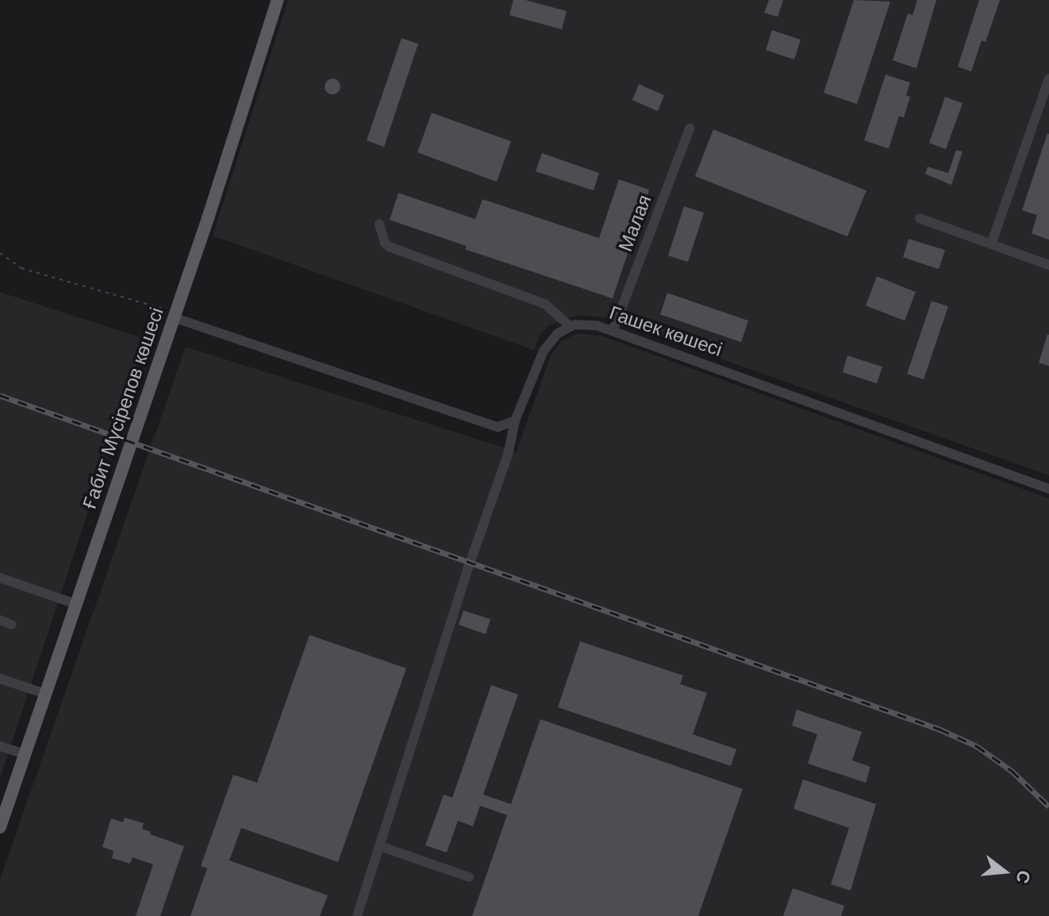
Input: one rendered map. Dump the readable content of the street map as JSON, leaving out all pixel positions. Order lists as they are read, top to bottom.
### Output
{
  "streets": {
    "main road": ["Ғабит Мүсірепов көшесі"],
    "street": ["Малая", "Гашек көшесі"]
  },
  "crossings": [
    ["Малая", "Гашек көшесі"]
  ],
  "north": "right"
}
